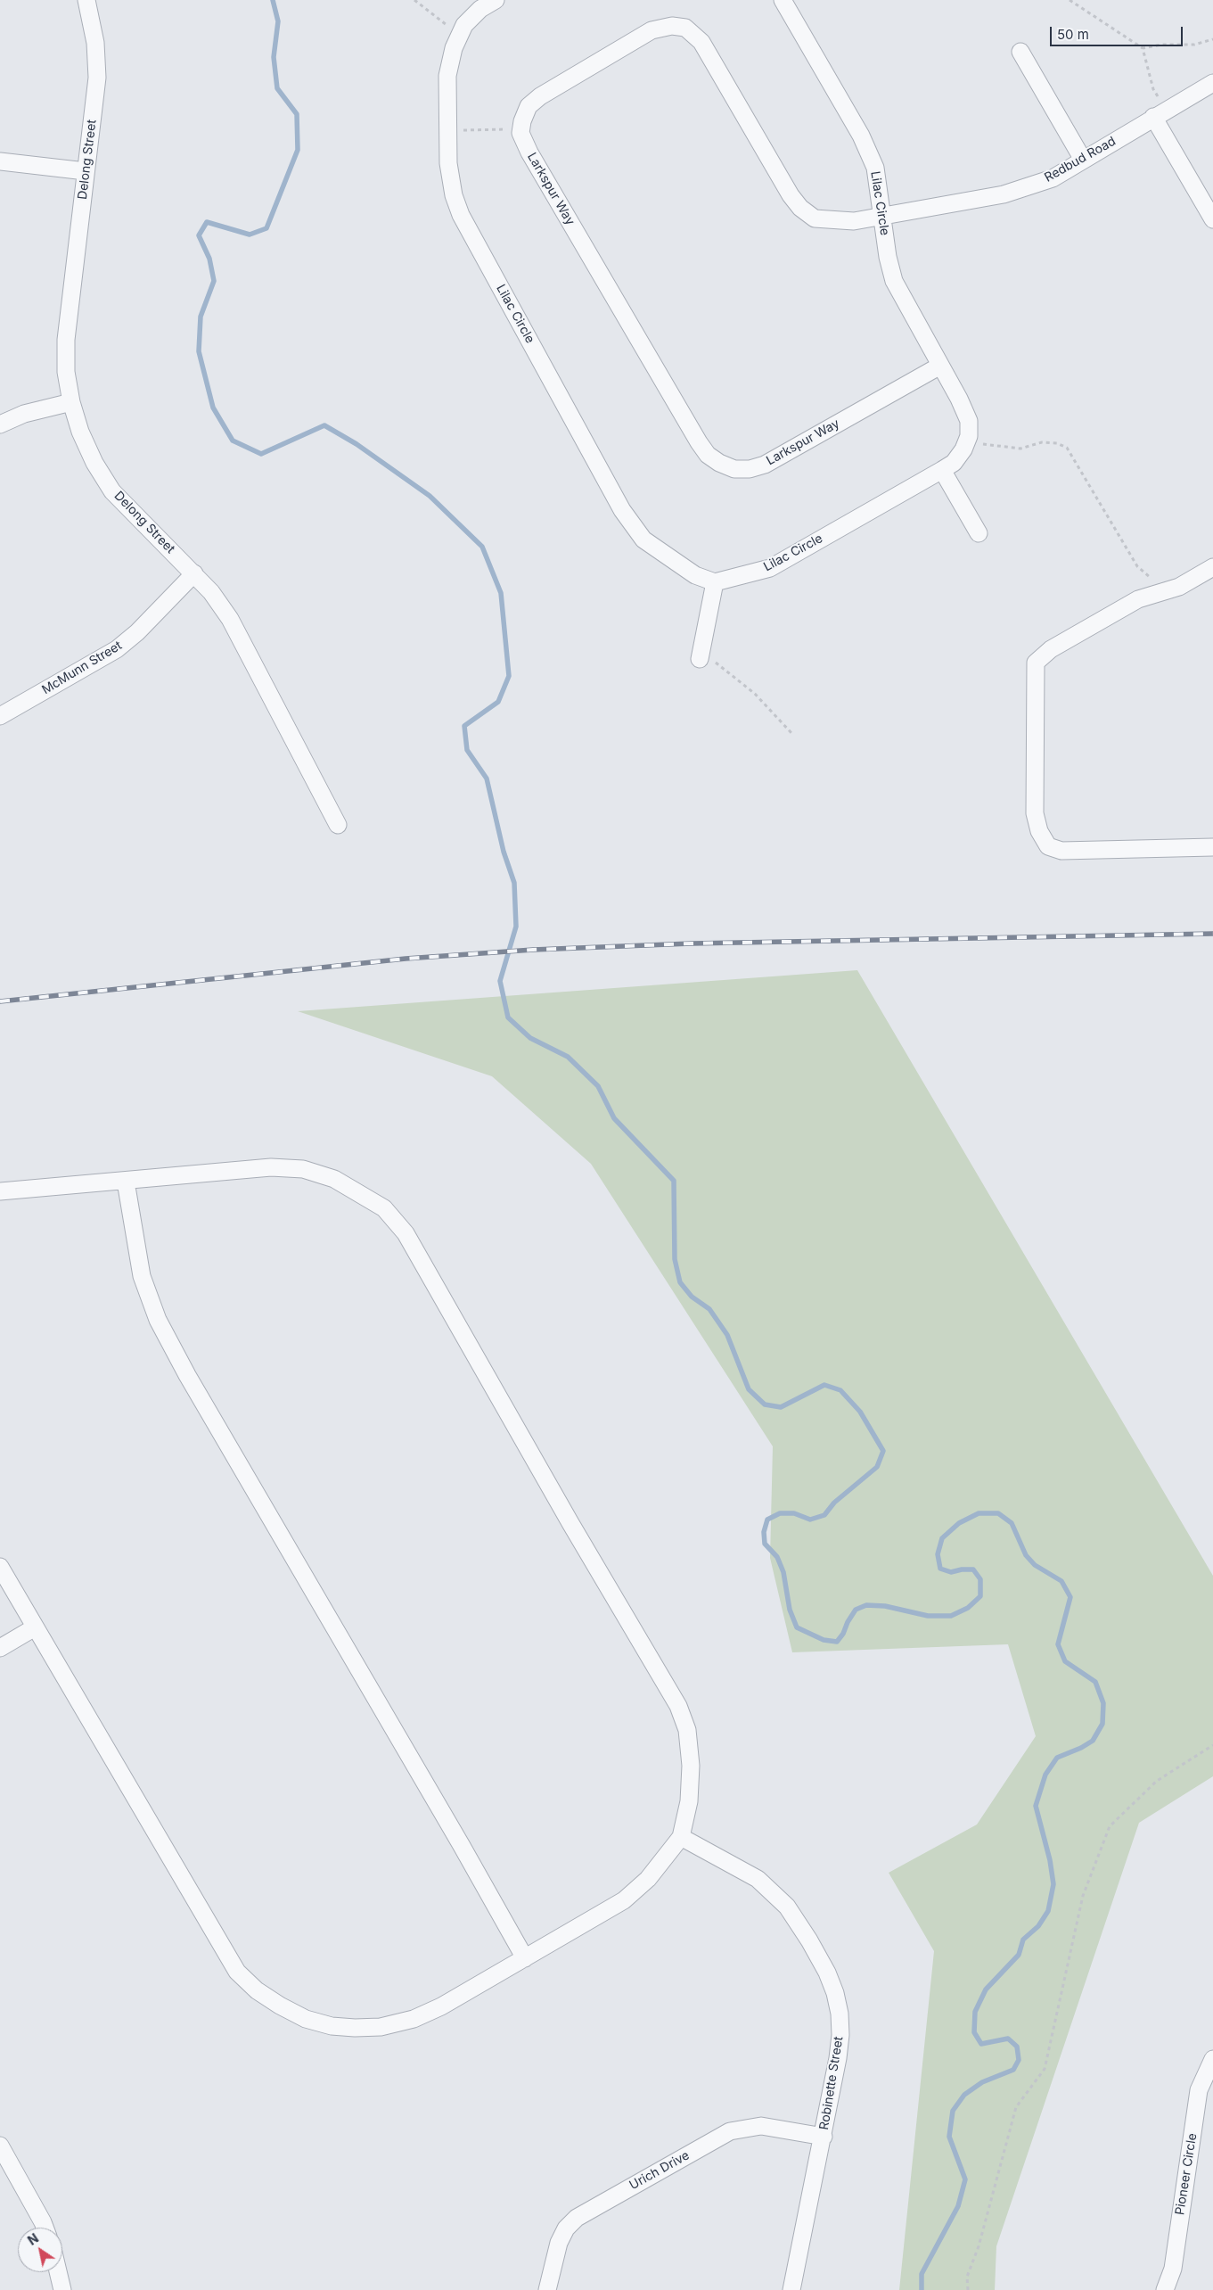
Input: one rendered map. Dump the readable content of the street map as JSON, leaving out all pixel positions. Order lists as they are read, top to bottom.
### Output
{
  "streets": {
    "street": [
      "Delong Street",
      "Redbud Road",
      "Larkspur Way",
      "Lilac Circle",
      "McMunn Street",
      "Robinette Street",
      "Urich Drive",
      "Pioneer Circle"
    ]
  },
  "crossings": [
    ["Delong Street", "McMunn Street"],
    ["Redbud Road", "Lilac Circle"],
    ["Larkspur Way", "Lilac Circle"],
    ["Robinette Street", "Urich Drive"]
  ],
  "scale_bar": "50 m",
  "north": "top left"
}
